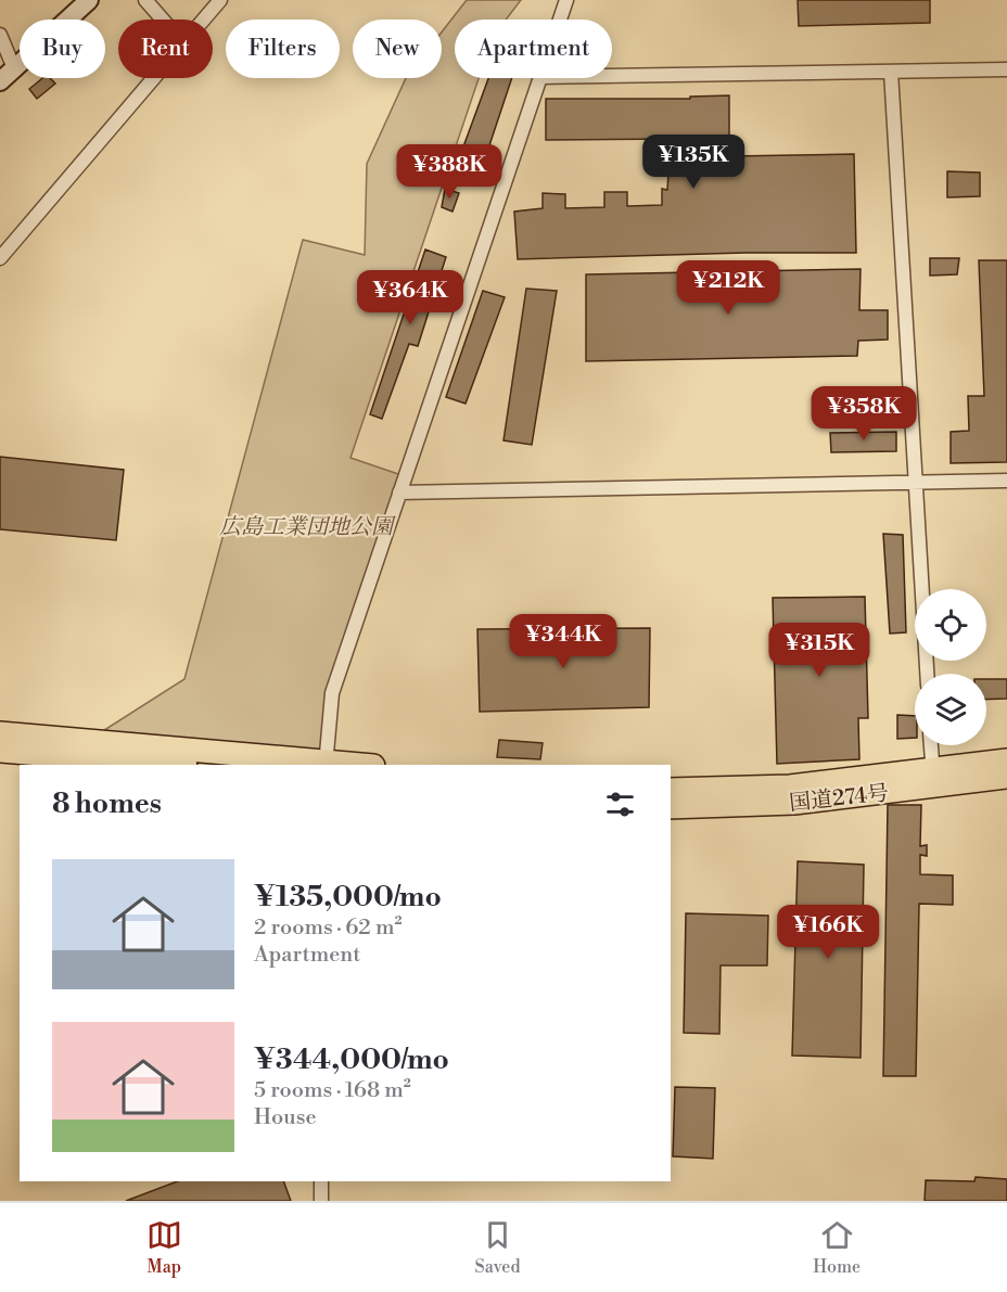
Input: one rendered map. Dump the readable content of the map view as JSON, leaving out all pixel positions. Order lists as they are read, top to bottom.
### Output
{
  "streets": {
    "highway": ["国道274号"]
  },
  "parks": ["広島工業団地公園"],
  "page": {
    "chip": [
      "Buy",
      "Rent",
      "Filters",
      "New",
      "Apartment"
    ],
    "price": [
      "¥135K",
      "¥388K",
      "¥212K",
      "¥364K",
      "¥358K",
      "¥344K",
      "¥315K",
      "¥166K"
    ],
    "heading": "8 homes",
    "list": [
      {
        "name": "¥135,000/mo",
        "note": "2 rooms · 62 m² · Apartment"
      },
      {
        "name": "¥344,000/mo",
        "note": "5 rooms · 168 m² · House"
      }
    ],
    "tabs": ["Map", "Saved", "Home"]
  }
}
